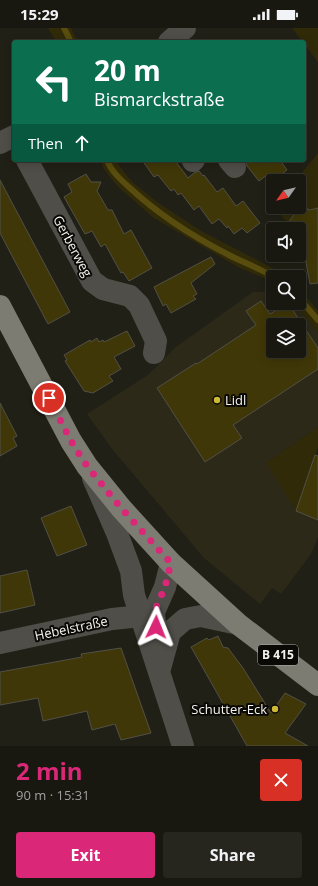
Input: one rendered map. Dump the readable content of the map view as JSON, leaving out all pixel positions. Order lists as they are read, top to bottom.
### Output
{
  "streets": {
    "main road": ["B 415"],
    "street": ["Gerberweg", "Hebelstraße"]
  },
  "places": ["Lidl", "Schutter-Eck"],
  "north": "bottom left",
  "page": {
    "status": "15:29",
    "turn": ["20 m", "Bismarckstraße"],
    "then": "Then",
    "heading": ["2 min", "90 m · 15:31"],
    "buttons": ["Exit", "Share"]
  }
}
